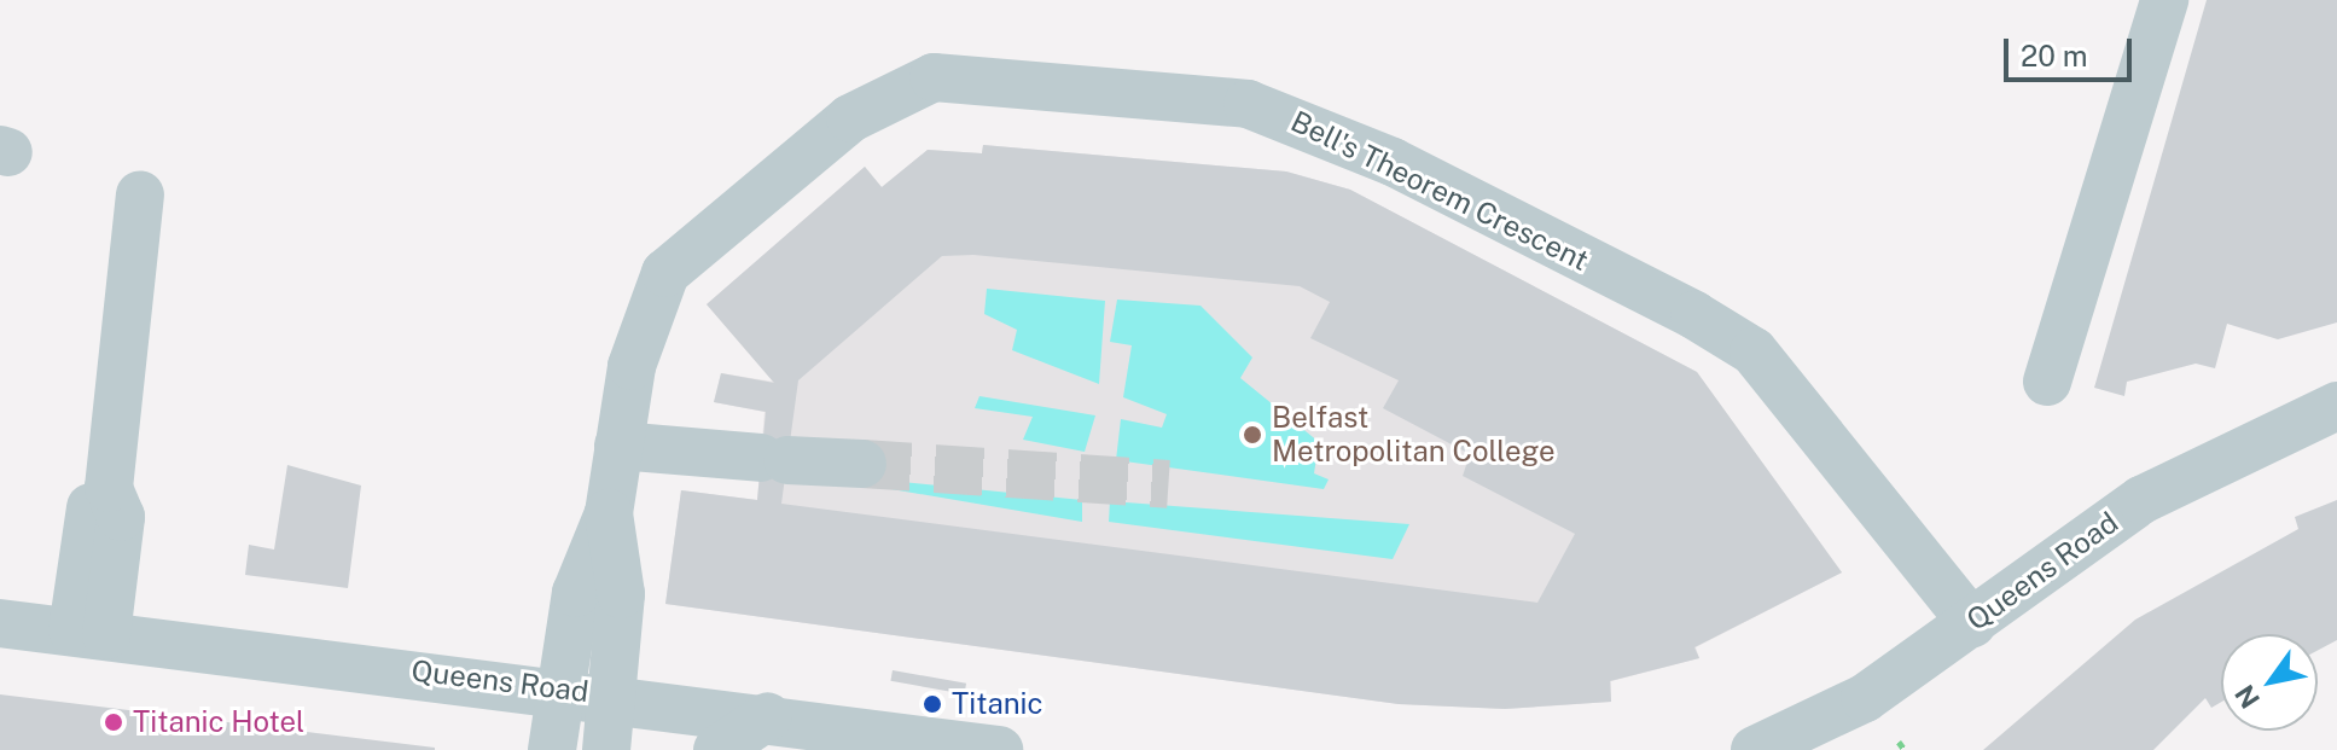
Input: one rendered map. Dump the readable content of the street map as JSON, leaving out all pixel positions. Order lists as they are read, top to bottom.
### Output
{
  "streets": {
    "street": ["Bell's Theorem Crescent", "Queens Road"]
  },
  "crossings": [
    ["Bell's Theorem Crescent", "Queens Road"]
  ],
  "places": ["Belfast Metropolitan College", "Titanic", "Titanic Hotel"],
  "scale_bar": "20 m",
  "north": "bottom left"
}
